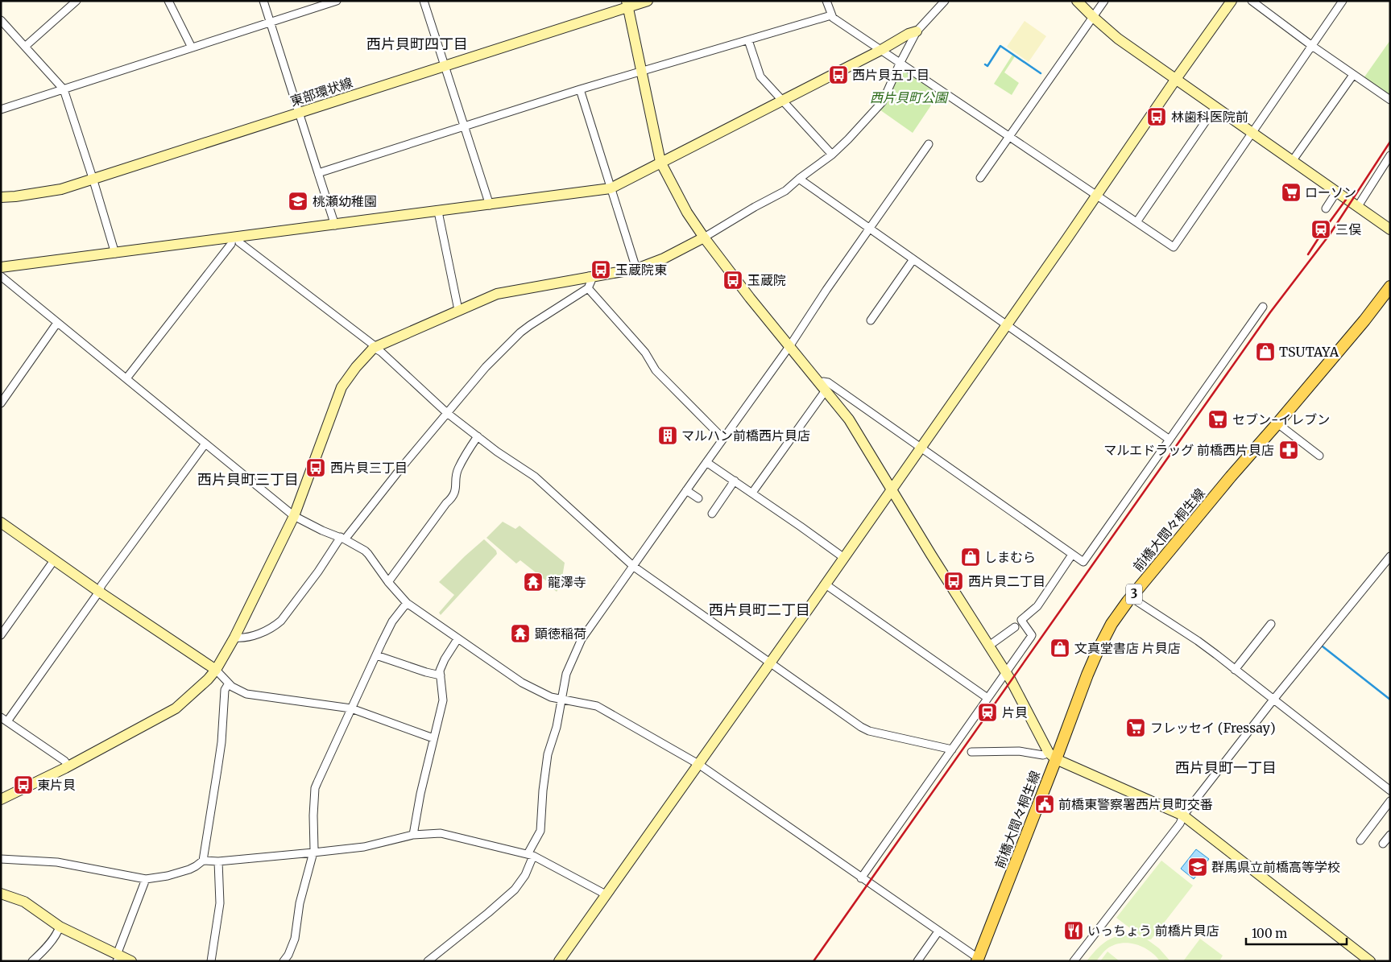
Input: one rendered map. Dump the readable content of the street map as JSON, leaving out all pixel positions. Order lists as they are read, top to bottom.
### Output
{
  "streets": {
    "main road": ["前橋大間々桐生線", "3"],
    "street": ["東部環状線"]
  },
  "districts": [
    "西片貝町四丁目",
    "西片貝町三丁目",
    "西片貝町二丁目",
    "西片貝町一丁目"
  ],
  "parks": ["西片貝町公園"],
  "places": {
    "bus stop": [
      "西片貝五丁目",
      "林歯科医院前",
      "玉蔵院東",
      "玉蔵院",
      "西片貝三丁目",
      "西片貝二丁目",
      "東片貝"
    ],
    "supermarket": ["ローソン", "セブン-イレブン", "フレッセイ (Fressay)"],
    "school or university": ["桃瀬幼稚園", "群馬県立前橋高等学校"],
    "station": ["三俣", "片貝"],
    "shop": ["TSUTAYA", "しまむら", "文真堂書店 片貝店"],
    "building": ["マルハン前橋西片貝店"],
    "pharmacy": ["マルエドラッグ 前橋西片貝店"],
    "temple": ["龍澤寺", "顕徳稲荷"],
    "public building": ["前橋東警察署西片貝町交番"],
    "restaurant": ["いっちょう 前橋片貝店"]
  },
  "scale_bar": "100 m"
}
